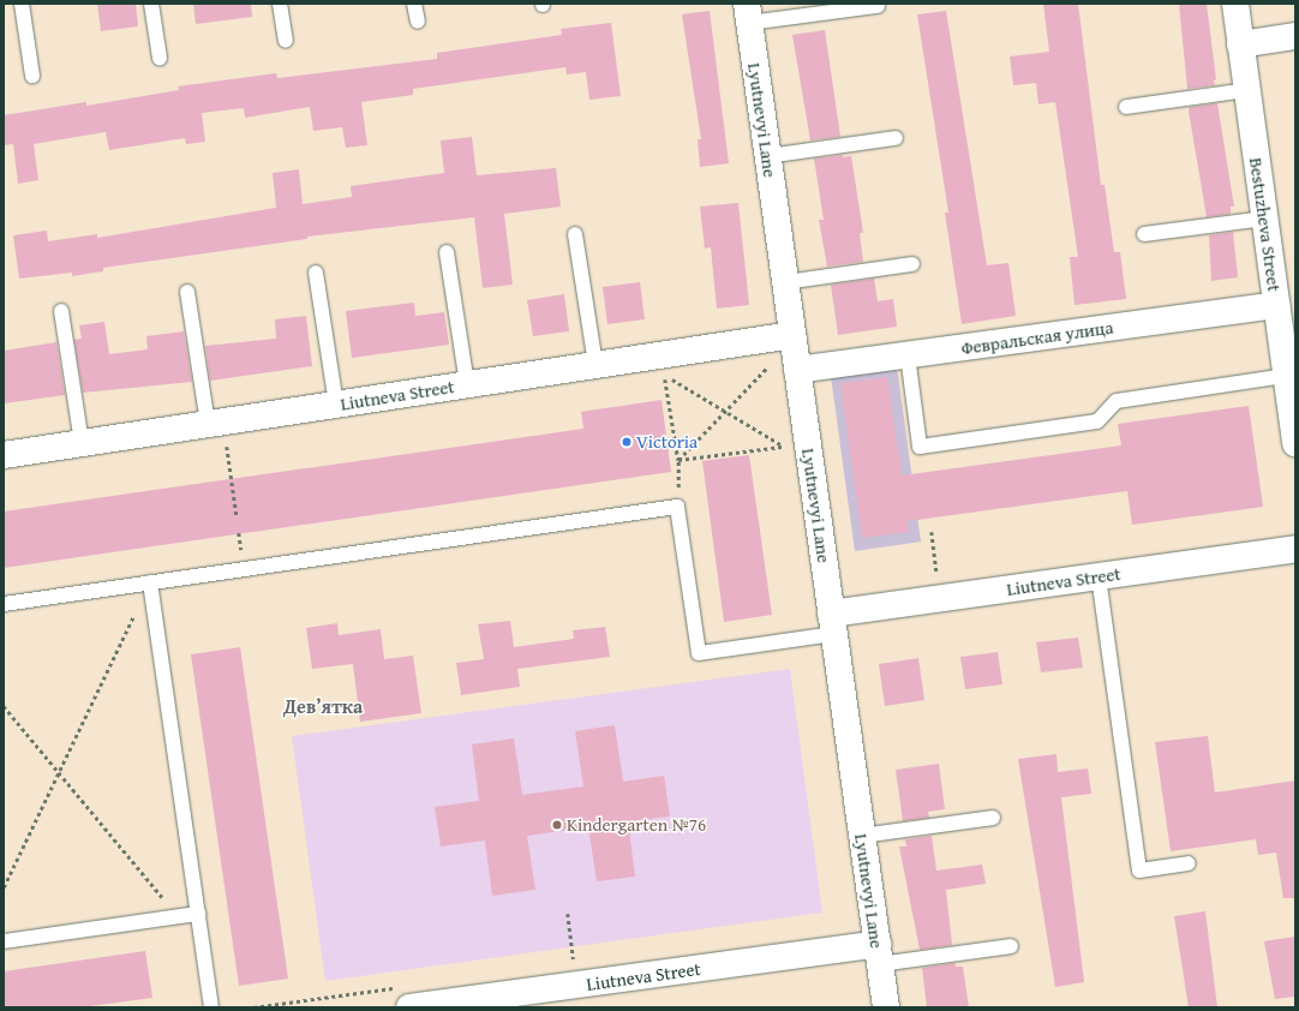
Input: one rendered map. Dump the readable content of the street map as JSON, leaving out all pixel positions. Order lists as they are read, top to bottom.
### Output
{
  "streets": {
    "street": [
      "Lyutnevyi Lane",
      "Bestuzheva Street",
      "Февральская улица",
      "Liutneva Street"
    ]
  },
  "crossings": [
    ["Lyutnevyi Lane", "Февральская улица"],
    ["Lyutnevyi Lane", "Liutneva Street"],
    ["Bestuzheva Street", "Февральская улица"]
  ],
  "districts": ["Дев’ятка"],
  "places": ["Victoria", "Kindergarten №76"]
}
